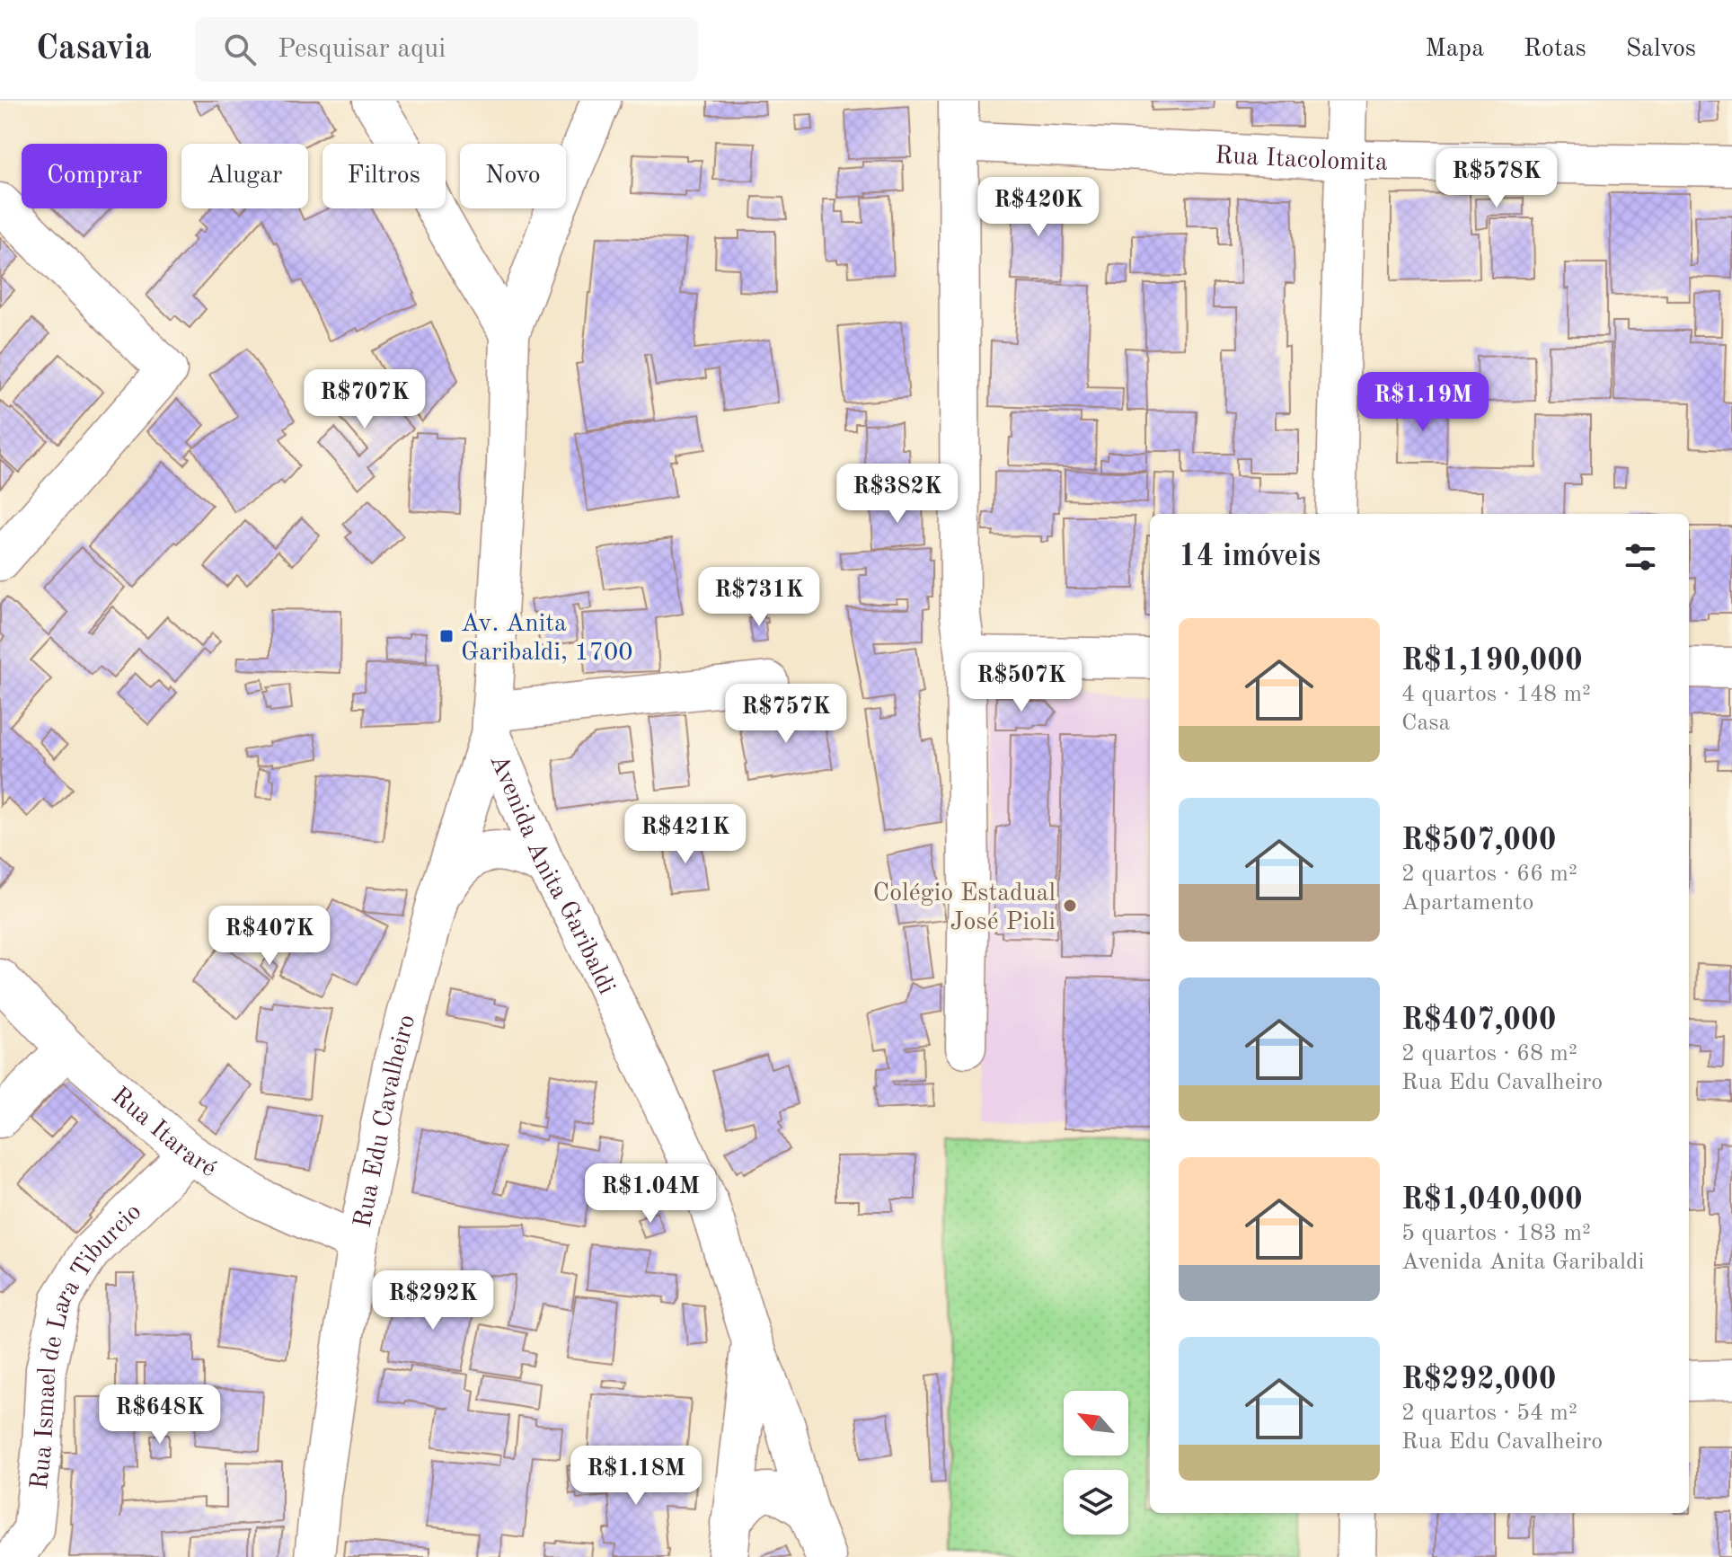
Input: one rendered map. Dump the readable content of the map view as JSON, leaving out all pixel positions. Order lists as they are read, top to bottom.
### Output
{
  "streets": {
    "street": [
      "Rua Itacolomita",
      "Avenida Anita Garibaldi",
      "Rua Edu Cavalheiro",
      "Rua Itararé",
      "Rua Ismael de Lara Tiburcio"
    ]
  },
  "crossings": [
    ["Avenida Anita Garibaldi", "Rua Edu Cavalheiro"],
    ["Rua Edu Cavalheiro", "Rua Itararé"],
    ["Rua Itararé", "Rua Ismael de Lara Tiburcio"]
  ],
  "places": {
    "transit": ["Av. Anita Garibaldi, 1700"],
    "other": ["Colégio Estadual José Pioli"]
  },
  "north": "top left",
  "page": {
    "header": "Casavia",
    "search": "Pesquisar aqui",
    "nav": ["Mapa", "Rotas", "Salvos"],
    "chip": [
      "Comprar",
      "Alugar",
      "Filtros",
      "Novo"
    ],
    "price": [
      "R$578K",
      "R$420K",
      "R$707K",
      "R$1.19M",
      "R$382K",
      "R$731K",
      "R$507K",
      "R$757K",
      "R$421K",
      "R$407K",
      "R$1.04M",
      "R$292K",
      "R$648K",
      "R$1.18M"
    ],
    "heading": "14 imóveis",
    "list": [
      {
        "name": "R$1,190,000",
        "note": "4 quartos · 148 m² · Casa"
      },
      {
        "name": "R$507,000",
        "note": "2 quartos · 66 m² · Apartamento"
      },
      {
        "name": "R$407,000",
        "note": "2 quartos · 68 m² · Rua Edu Cavalheiro"
      },
      {
        "name": "R$1,040,000",
        "note": "5 quartos · 183 m² · Avenida Anita Garibaldi"
      },
      {
        "name": "R$292,000",
        "note": "2 quartos · 54 m² · Rua Edu Cavalheiro"
      }
    ]
  }
}
